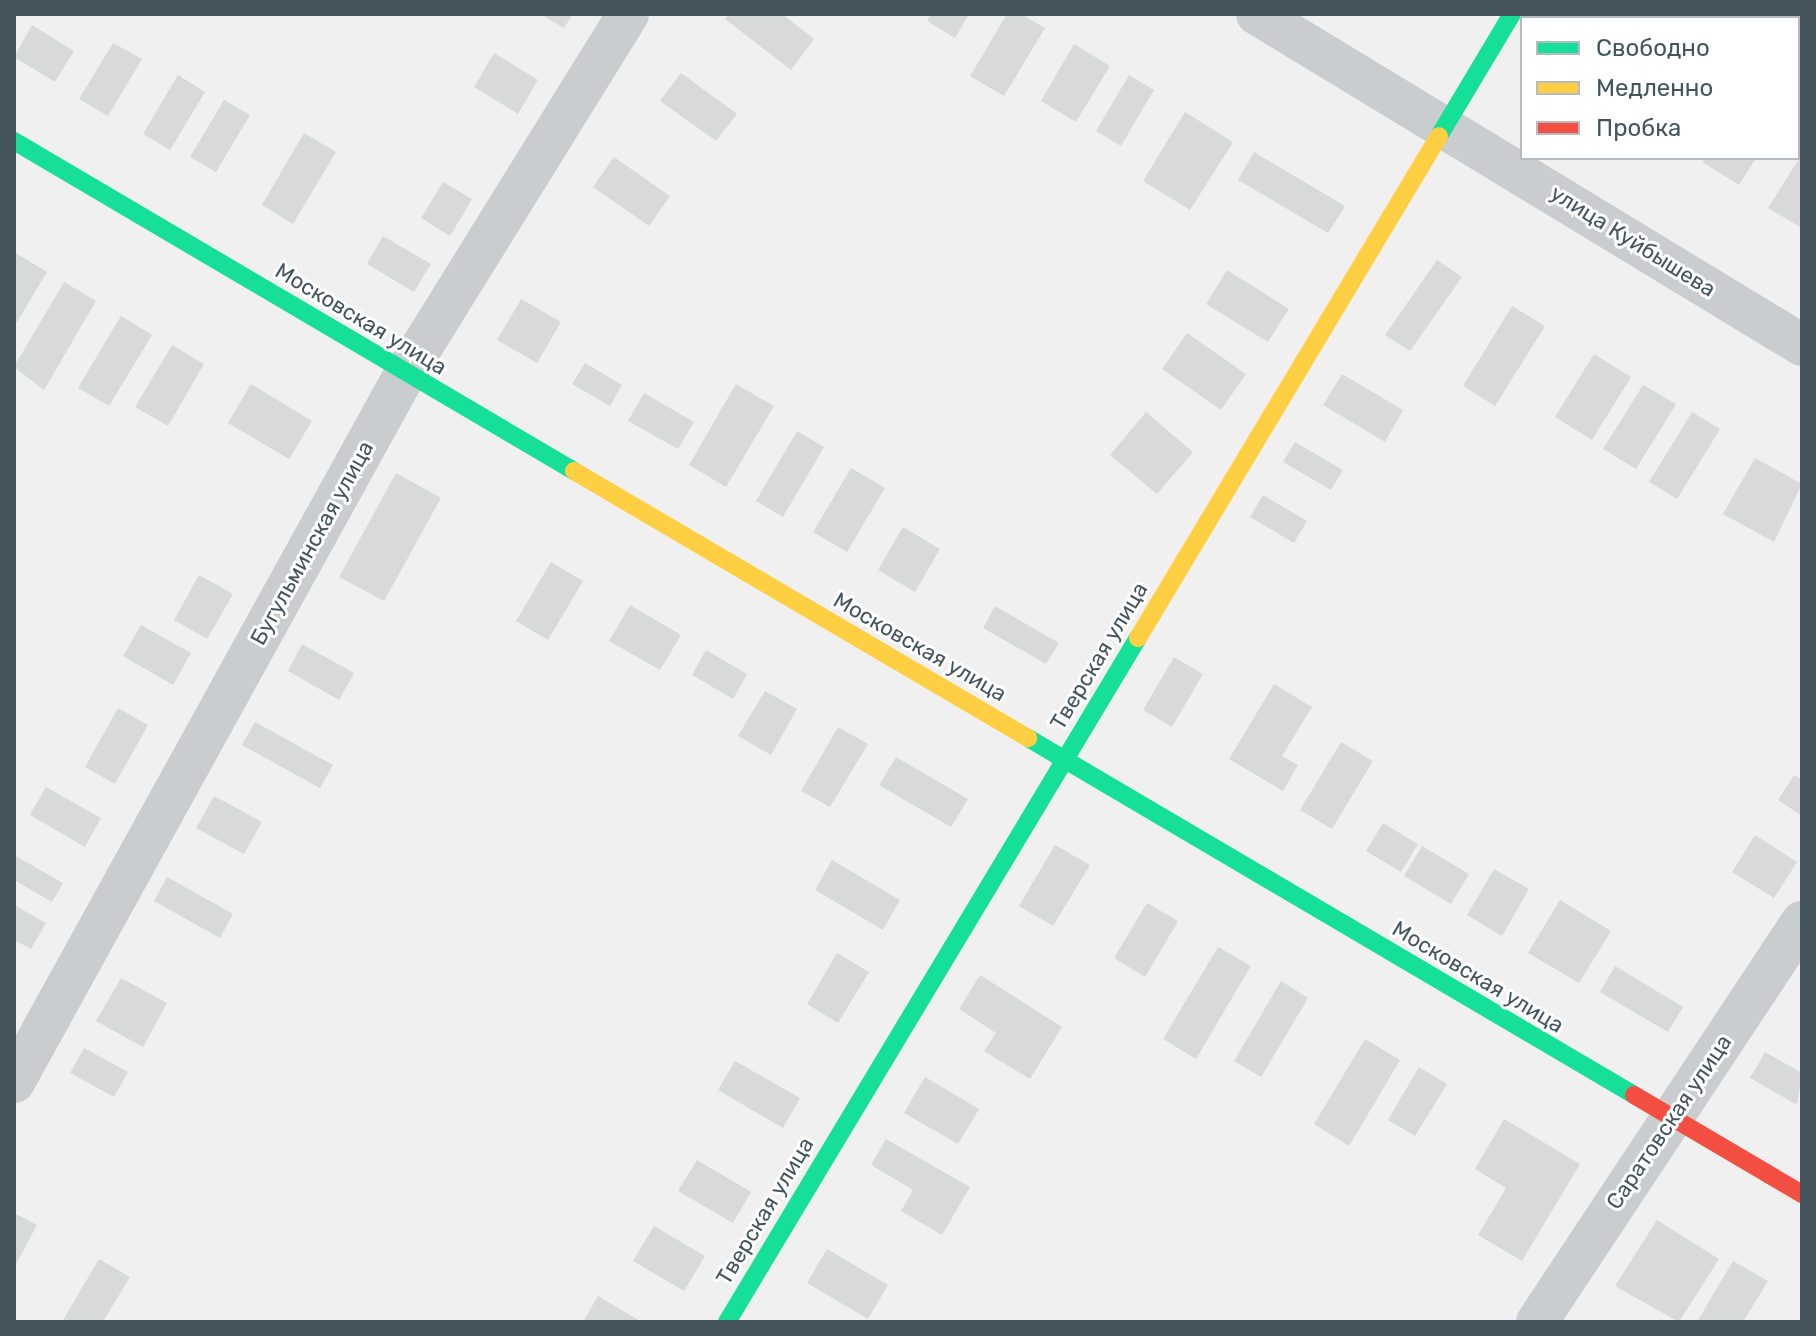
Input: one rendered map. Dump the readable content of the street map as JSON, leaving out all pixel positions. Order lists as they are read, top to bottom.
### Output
{
  "streets": {
    "street": [
      "улица Куйбышева",
      "Московская улица",
      "Бугульминская улица",
      "Тверская улица",
      "Саратовская улица"
    ]
  },
  "crossings": [
    ["улица Куйбышева", "Тверская улица"],
    ["Московская улица", "Бугульминская улица"],
    ["Московская улица", "Тверская улица"],
    ["Московская улица", "Саратовская улица"]
  ],
  "legend": ["Свободно", "Медленно", "Пробка"]
}
